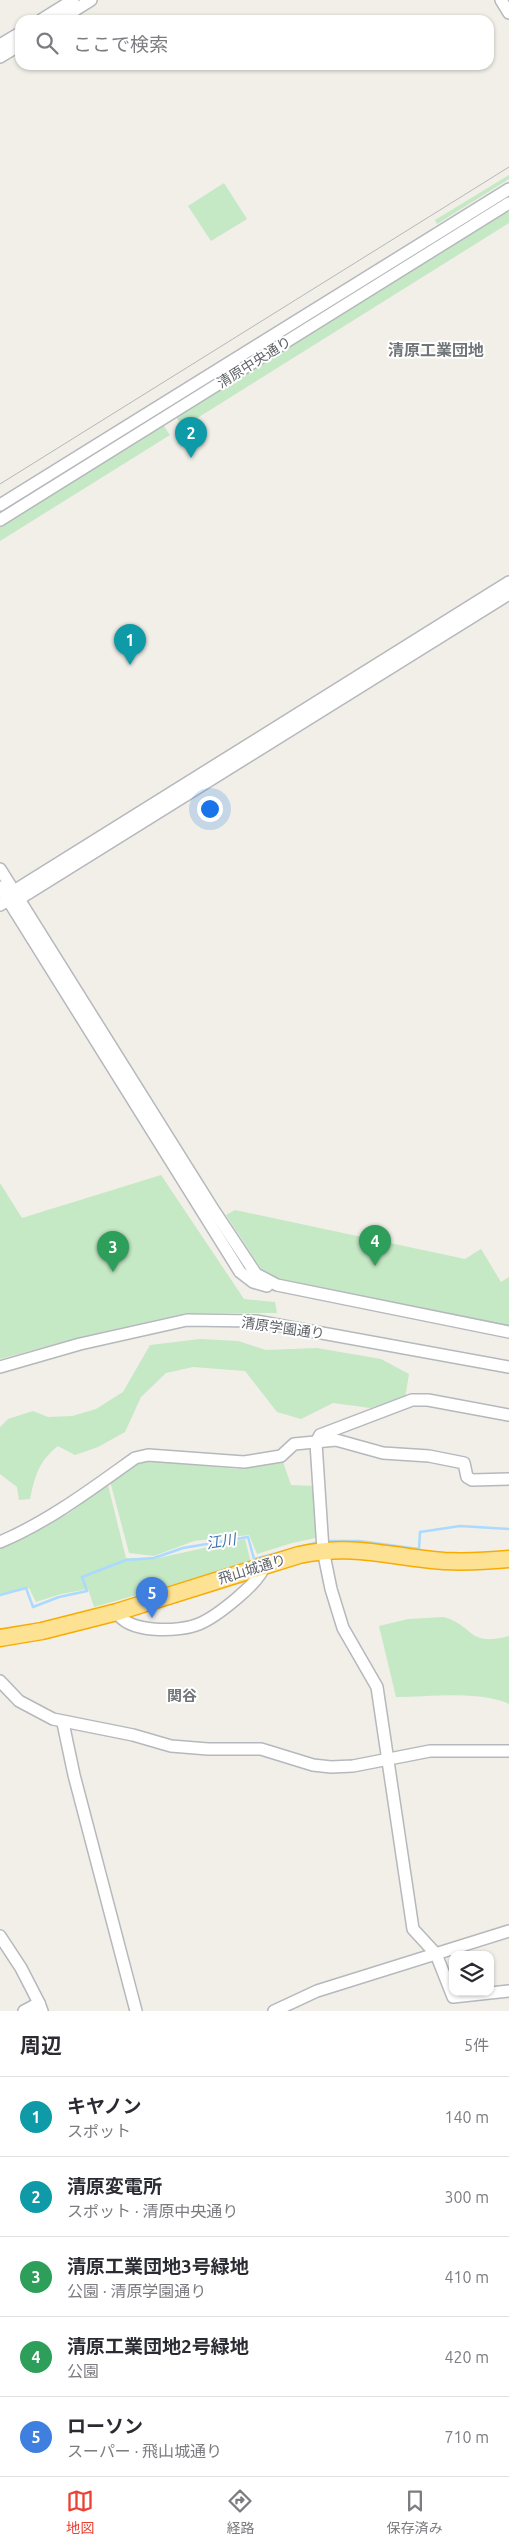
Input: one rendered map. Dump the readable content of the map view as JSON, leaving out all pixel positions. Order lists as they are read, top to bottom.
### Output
{
  "streets": {
    "highway": ["飛山城通り"],
    "street": ["清原中央通り", "清原学園通り"]
  },
  "districts": ["清原工業団地", "関谷"],
  "water": ["江川"],
  "page": {
    "search": "ここで検索",
    "pins": [
      "2",
      "1",
      "4",
      "3",
      "5"
    ],
    "heading": ["周辺", "5件"],
    "list": [
      {
        "mark": "1",
        "name": "キヤノン",
        "note": "スポット",
        "value": "140 m"
      },
      {
        "mark": "2",
        "name": "清原変電所",
        "note": "スポット · 清原中央通り",
        "value": "300 m"
      },
      {
        "mark": "3",
        "name": "清原工業団地3号緑地",
        "note": "公園 · 清原学園通り",
        "value": "410 m"
      },
      {
        "mark": "4",
        "name": "清原工業団地2号緑地",
        "note": "公園",
        "value": "420 m"
      },
      {
        "mark": "5",
        "name": "ローソン",
        "note": "スーパー · 飛山城通り",
        "value": "710 m"
      }
    ],
    "nav": ["地図", "経路", "保存済み"]
  }
}
